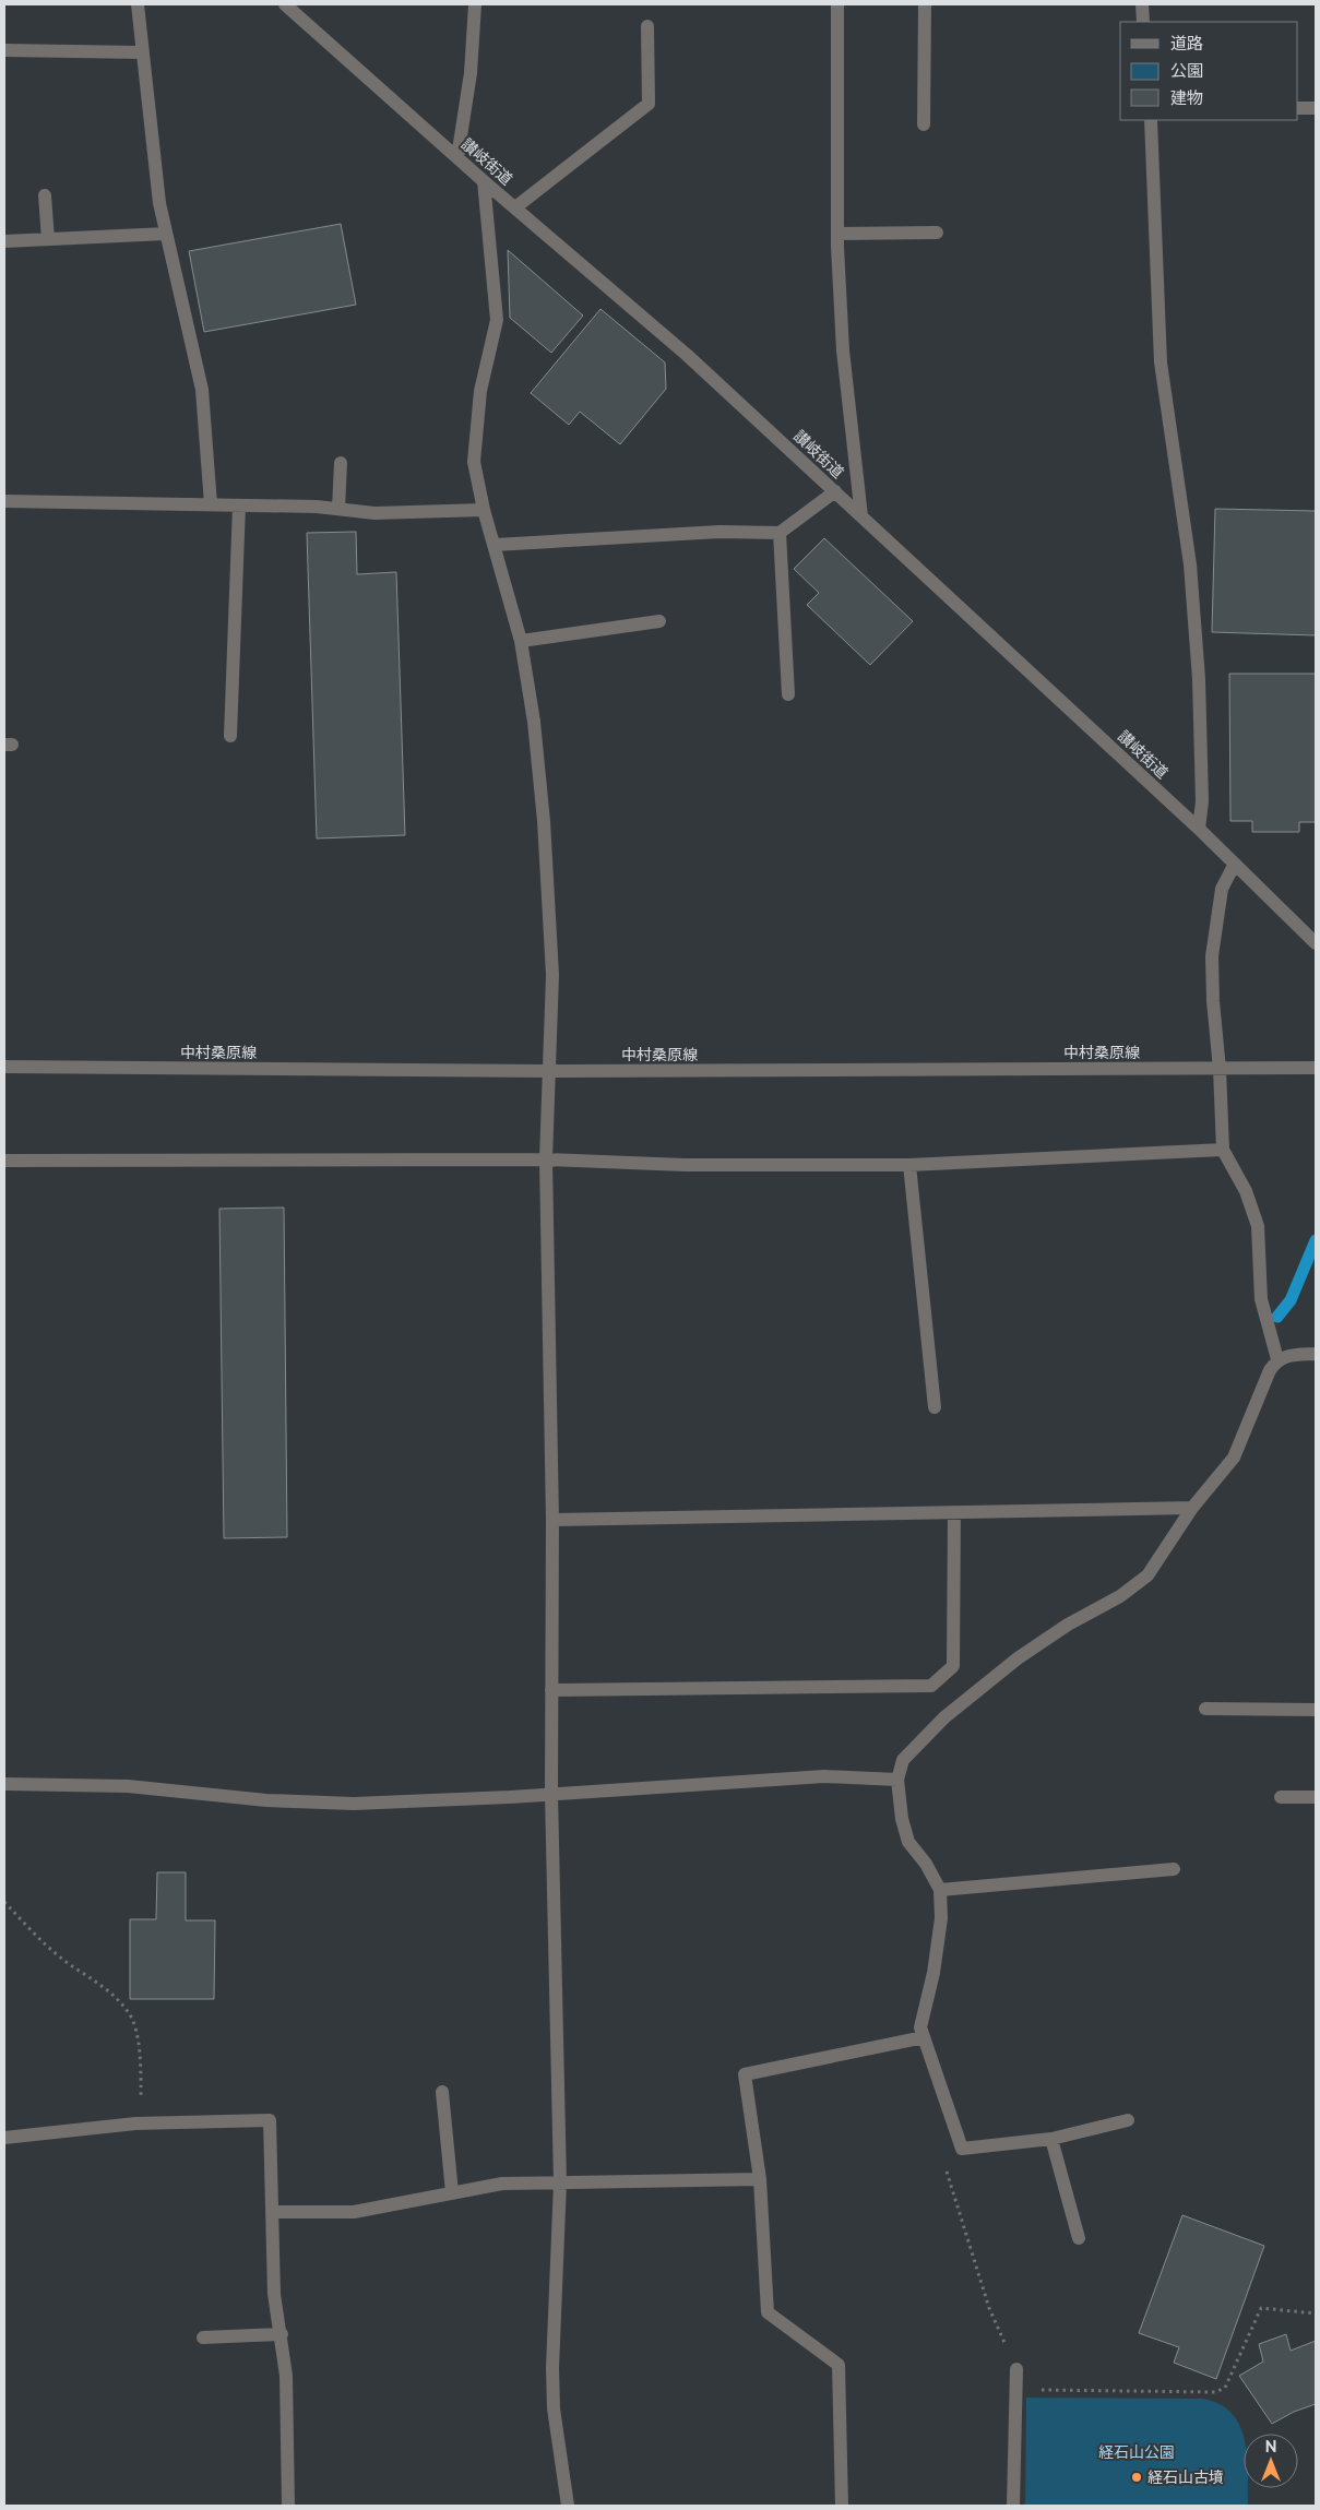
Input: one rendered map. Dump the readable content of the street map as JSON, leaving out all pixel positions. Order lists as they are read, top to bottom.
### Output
{
  "streets": {
    "street": ["讃岐街道", "中村桑原線"]
  },
  "parks": ["経石山公園"],
  "places": ["経石山古墳"],
  "legend": ["道路", "公園", "建物"],
  "north": "top"
}
